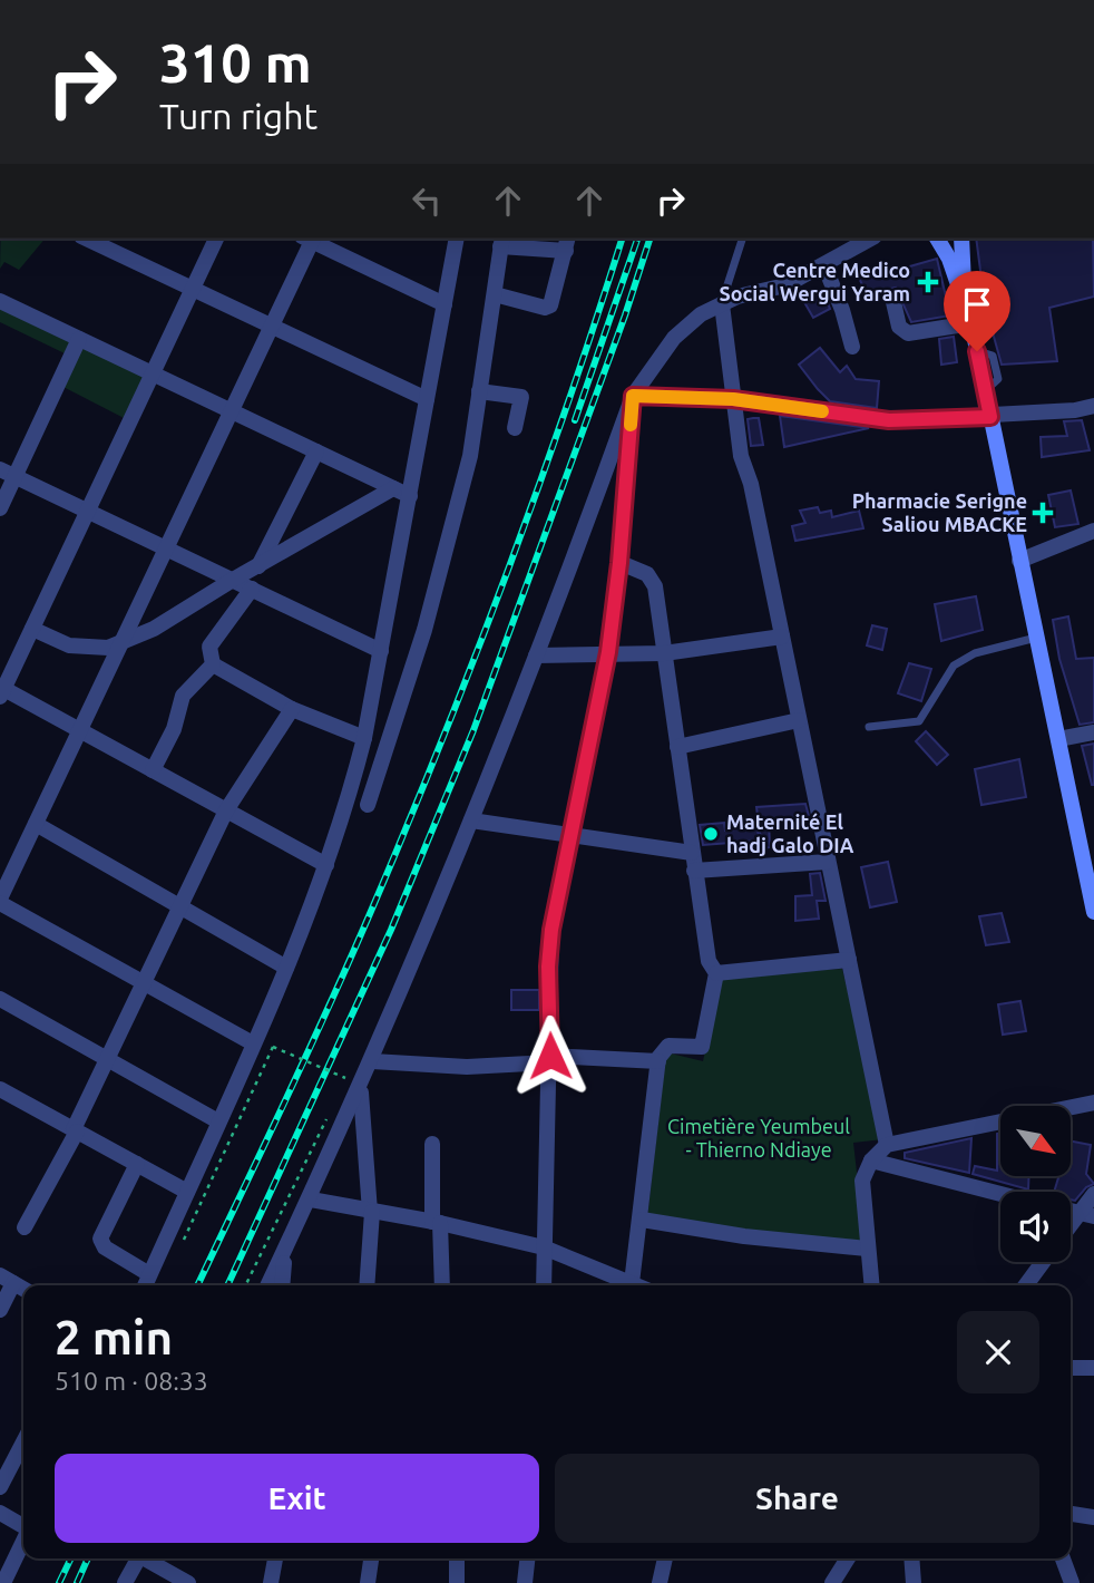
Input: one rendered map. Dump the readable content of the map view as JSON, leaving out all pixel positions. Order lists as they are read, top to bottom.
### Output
{
  "parks": ["Cimetière Yeumbeul - Thierno Ndiaye"],
  "places": {
    "health": ["Centre Medico Social Wergui Yaram", "Pharmacie Serigne Saliou MBACKE"],
    "other": ["Maternité El hadj Galo DIA"]
  },
  "north": "bottom right",
  "page": {
    "turn": ["310 m", "Turn right"],
    "heading": ["2 min", "510 m · 08:33"],
    "buttons": ["Exit", "Share"]
  }
}
